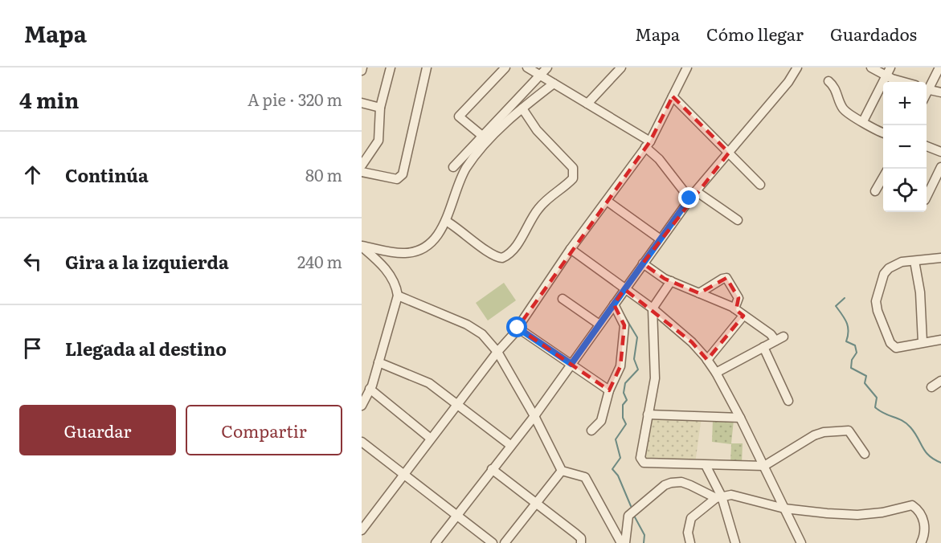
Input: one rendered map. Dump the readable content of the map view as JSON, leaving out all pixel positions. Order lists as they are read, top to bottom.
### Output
{
  "page": {
    "header": "Mapa",
    "nav": ["Mapa", "Cómo llegar", "Guardados"],
    "heading": ["4 min", "A pie · 320 m"],
    "map_buttons": ["+", "−"],
    "list": [
      ["Continúa", "80 m"],
      ["Gira a la izquierda", "240 m"],
      "Llegada al destino"
    ],
    "buttons": ["Guardar", "Compartir"]
  }
}
